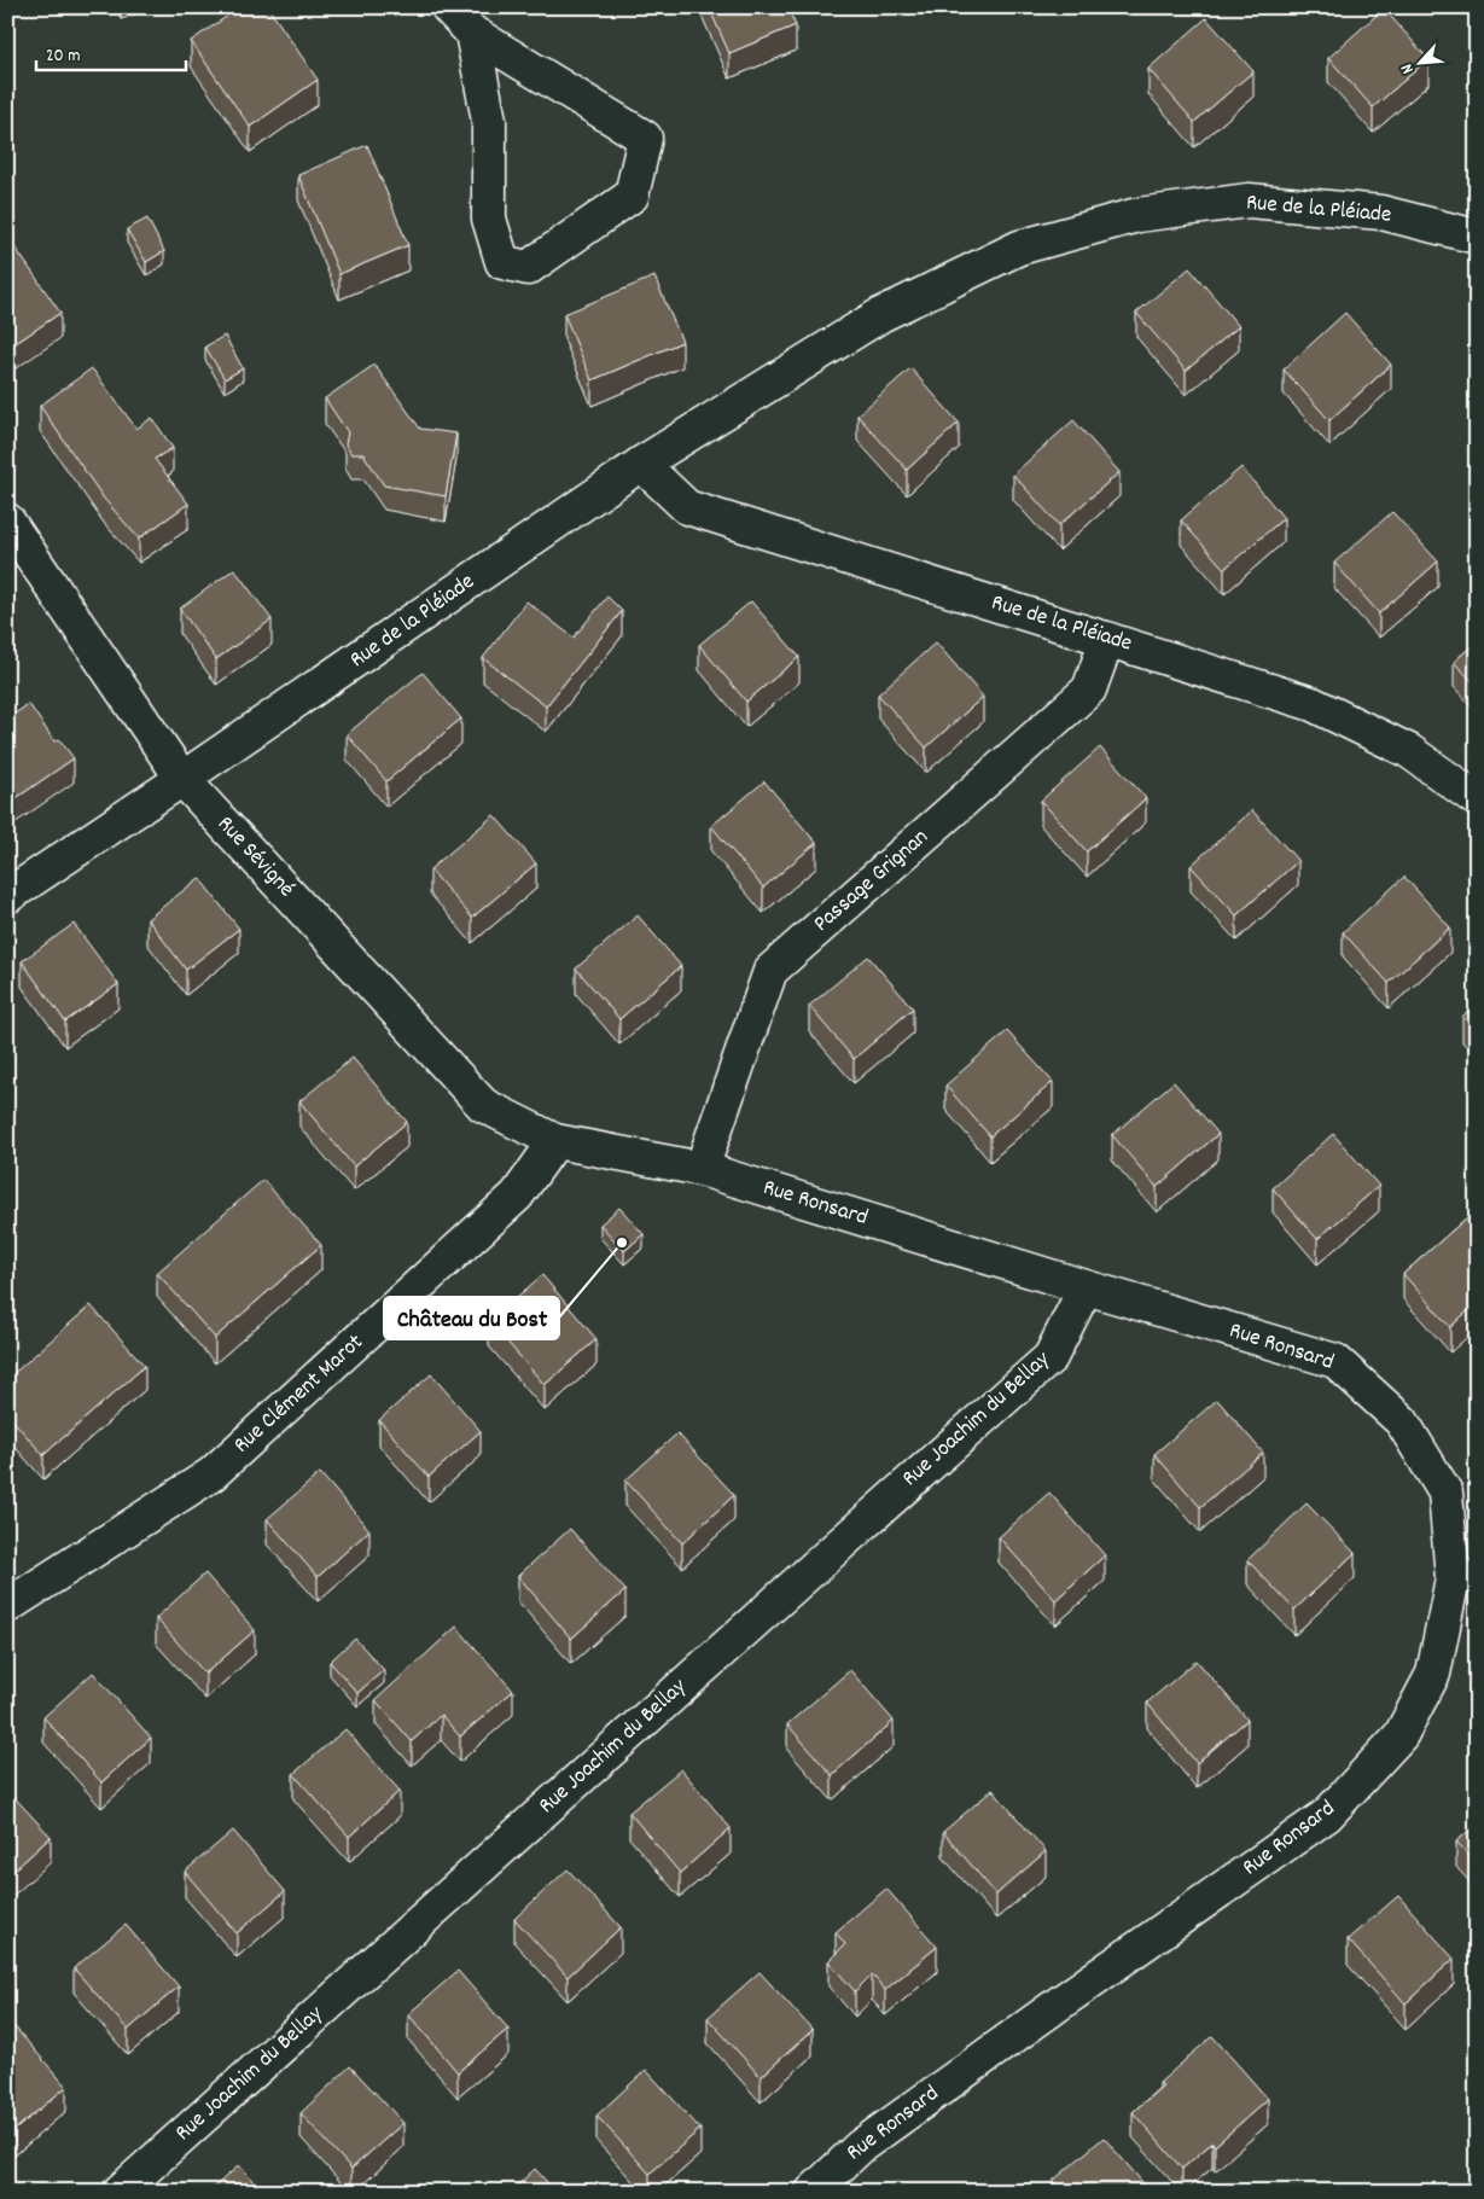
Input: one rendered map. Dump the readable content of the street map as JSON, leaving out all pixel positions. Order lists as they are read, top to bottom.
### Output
{
  "streets": {
    "street": [
      "Rue de la Pléiade",
      "Rue Sévigné",
      "Passage Grignan",
      "Rue Ronsard",
      "Rue Clément Marot",
      "Rue Joachim du Bellay"
    ]
  },
  "crossings": [
    ["Rue de la Pléiade", "Rue Sévigné"],
    ["Rue de la Pléiade", "Passage Grignan"],
    ["Rue Sévigné", "Rue Ronsard"],
    ["Rue Sévigné", "Rue Clément Marot"],
    ["Passage Grignan", "Rue Ronsard"],
    ["Rue Ronsard", "Rue Clément Marot"],
    ["Rue Ronsard", "Rue Joachim du Bellay"]
  ],
  "places": ["Château du Bost"],
  "scale_bar": "20 m",
  "north": "bottom left"
}
